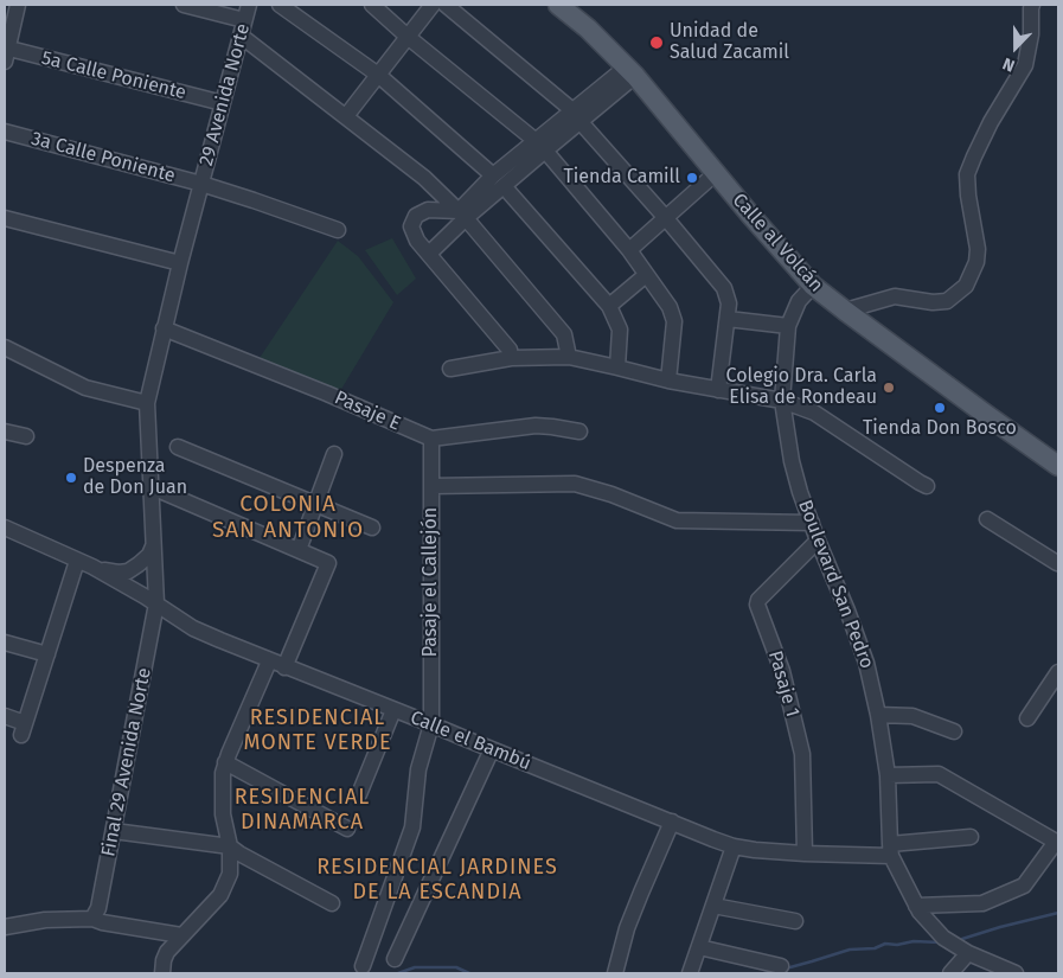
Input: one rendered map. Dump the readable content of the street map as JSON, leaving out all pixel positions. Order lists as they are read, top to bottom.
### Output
{
  "streets": {
    "main road": ["Calle al Volcán"],
    "street": [
      "5a Calle Poniente",
      "29 Avenida Norte",
      "3a Calle Poniente",
      "Pasaje E",
      "Pasaje el Callejón",
      "Boulevard San Pedro",
      "Pasaje 1",
      "Calle el Bambú",
      "Final 29 Avenida Norte"
    ]
  },
  "crossings": [
    ["5a Calle Poniente", "29 Avenida Norte"],
    ["29 Avenida Norte", "3a Calle Poniente"],
    ["29 Avenida Norte", "Pasaje E"],
    ["29 Avenida Norte", "Final 29 Avenida Norte"],
    ["Calle al Volcán", "Boulevard San Pedro"],
    ["Pasaje E", "Pasaje el Callejón"],
    ["Pasaje el Callejón", "Calle el Bambú"],
    ["Boulevard San Pedro", "Pasaje 1"],
    ["Boulevard San Pedro", "Calle el Bambú"],
    ["Pasaje 1", "Calle el Bambú"],
    ["Calle el Bambú", "Final 29 Avenida Norte"]
  ],
  "districts": [
    "COLONIA SAN ANTONIO",
    "RESIDENCIAL MONTE VERDE",
    "RESIDENCIAL DINAMARCA",
    "RESIDENCIAL JARDINES DE LA ESCANDIA"
  ],
  "places": [
    "Unidad de Salud Zacamil",
    "Tienda Camill",
    "Colegio Dra. Carla Elisa de Rondeau",
    "Tienda Don Bosco",
    "Despenza de Don Juan"
  ],
  "north": "bottom"
}
